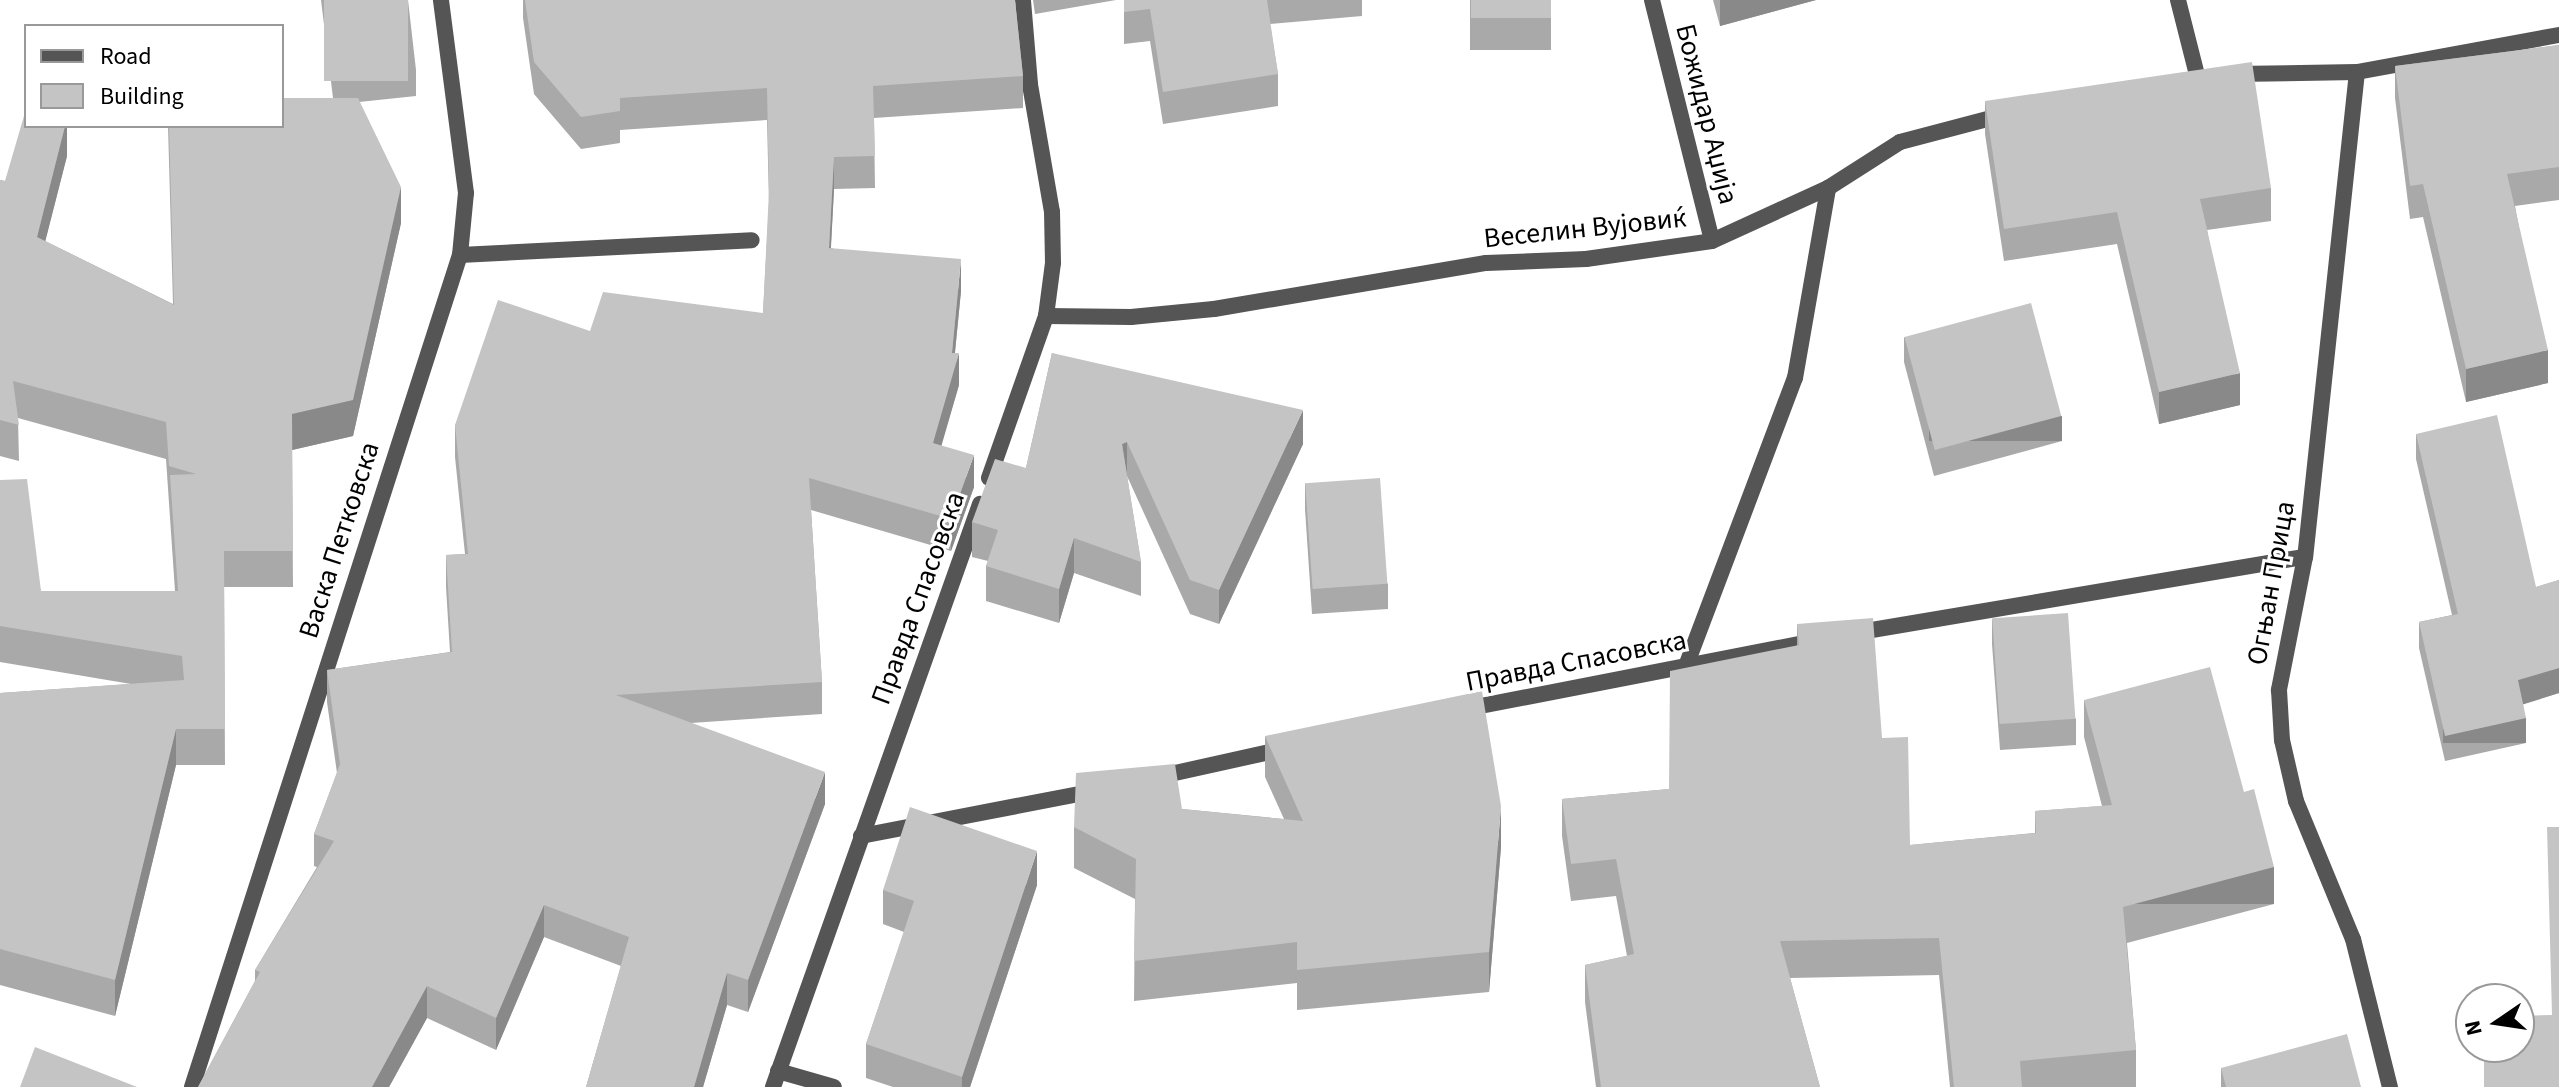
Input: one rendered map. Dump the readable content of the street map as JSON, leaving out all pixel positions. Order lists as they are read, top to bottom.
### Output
{
  "streets": {
    "street": [
      "Божидар Аџија",
      "Веселин Вујовиќ",
      "Васка Петковска",
      "Огњан Прица",
      "Правда Спасовска"
    ]
  },
  "crossings": [
    ["Божидар Аџија", "Веселин Вујовиќ"],
    ["Веселин Вујовиќ", "Правда Спасовска"],
    ["Огњан Прица", "Правда Спасовска"]
  ],
  "legend": ["Road", "Building"],
  "north": "left"
}
